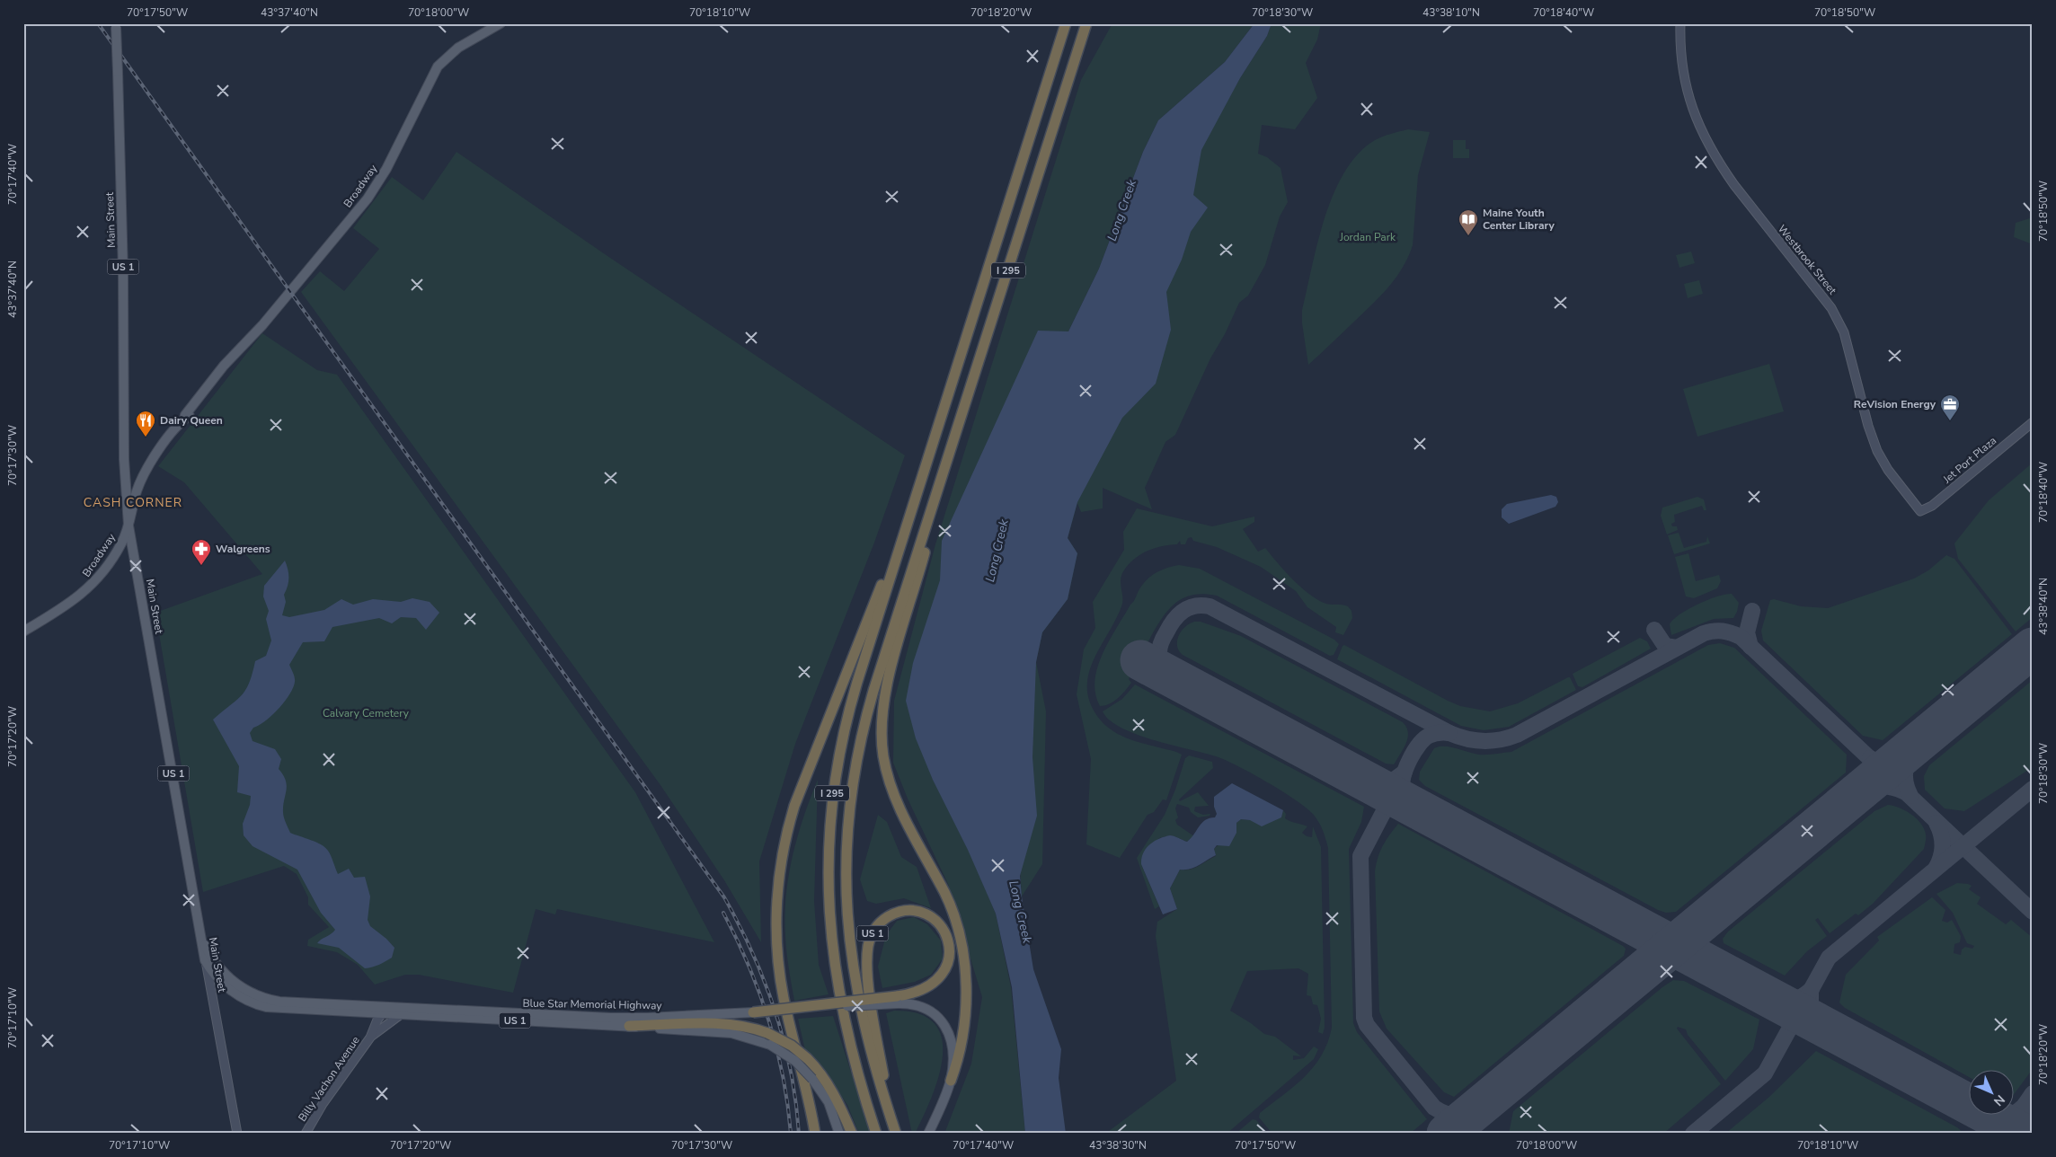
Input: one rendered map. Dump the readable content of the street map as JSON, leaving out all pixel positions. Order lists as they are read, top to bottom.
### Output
{
  "streets": {
    "highway": ["US 1", "I 295"],
    "main road": ["Broadway", "Main Street", "Blue Star Memorial Highway"],
    "street": ["Westbrook Street", "Jet Port Plaza", "Billy Vachon Avenue"]
  },
  "crossings": [
    ["Broadway", "Main Street"],
    ["Main Street", "Blue Star Memorial Highway"],
    ["Westbrook Street", "Jet Port Plaza"],
    ["US 1", "I 295"],
    ["US 1", "Blue Star Memorial Highway"],
    ["Blue Star Memorial Highway", "Billy Vachon Avenue"]
  ],
  "districts": ["CASH CORNER"],
  "water": ["Long Creek"],
  "parks": ["Jordan Park", "Calvary Cemetery"],
  "places": {
    "library": ["Maine Youth Center Library"],
    "office": ["ReVision Energy"],
    "restaurant": ["Dairy Queen"],
    "pharmacy": ["Walgreens"]
  },
  "north": "bottom right",
  "coordinates": [
    "70°17'50\"W",
    "43°37'40\"N",
    "70°18'00\"W",
    "70°18'10\"W",
    "70°18'20\"W",
    "70°18'30\"W",
    "43°38'10\"N",
    "70°18'40\"W",
    "70°18'50\"W",
    "70°17'40\"W",
    "70°17'30\"W",
    "43°38'40\"N",
    "70°17'20\"W",
    "70°17'10\"W",
    "43°38'30\"N"
  ]
}
